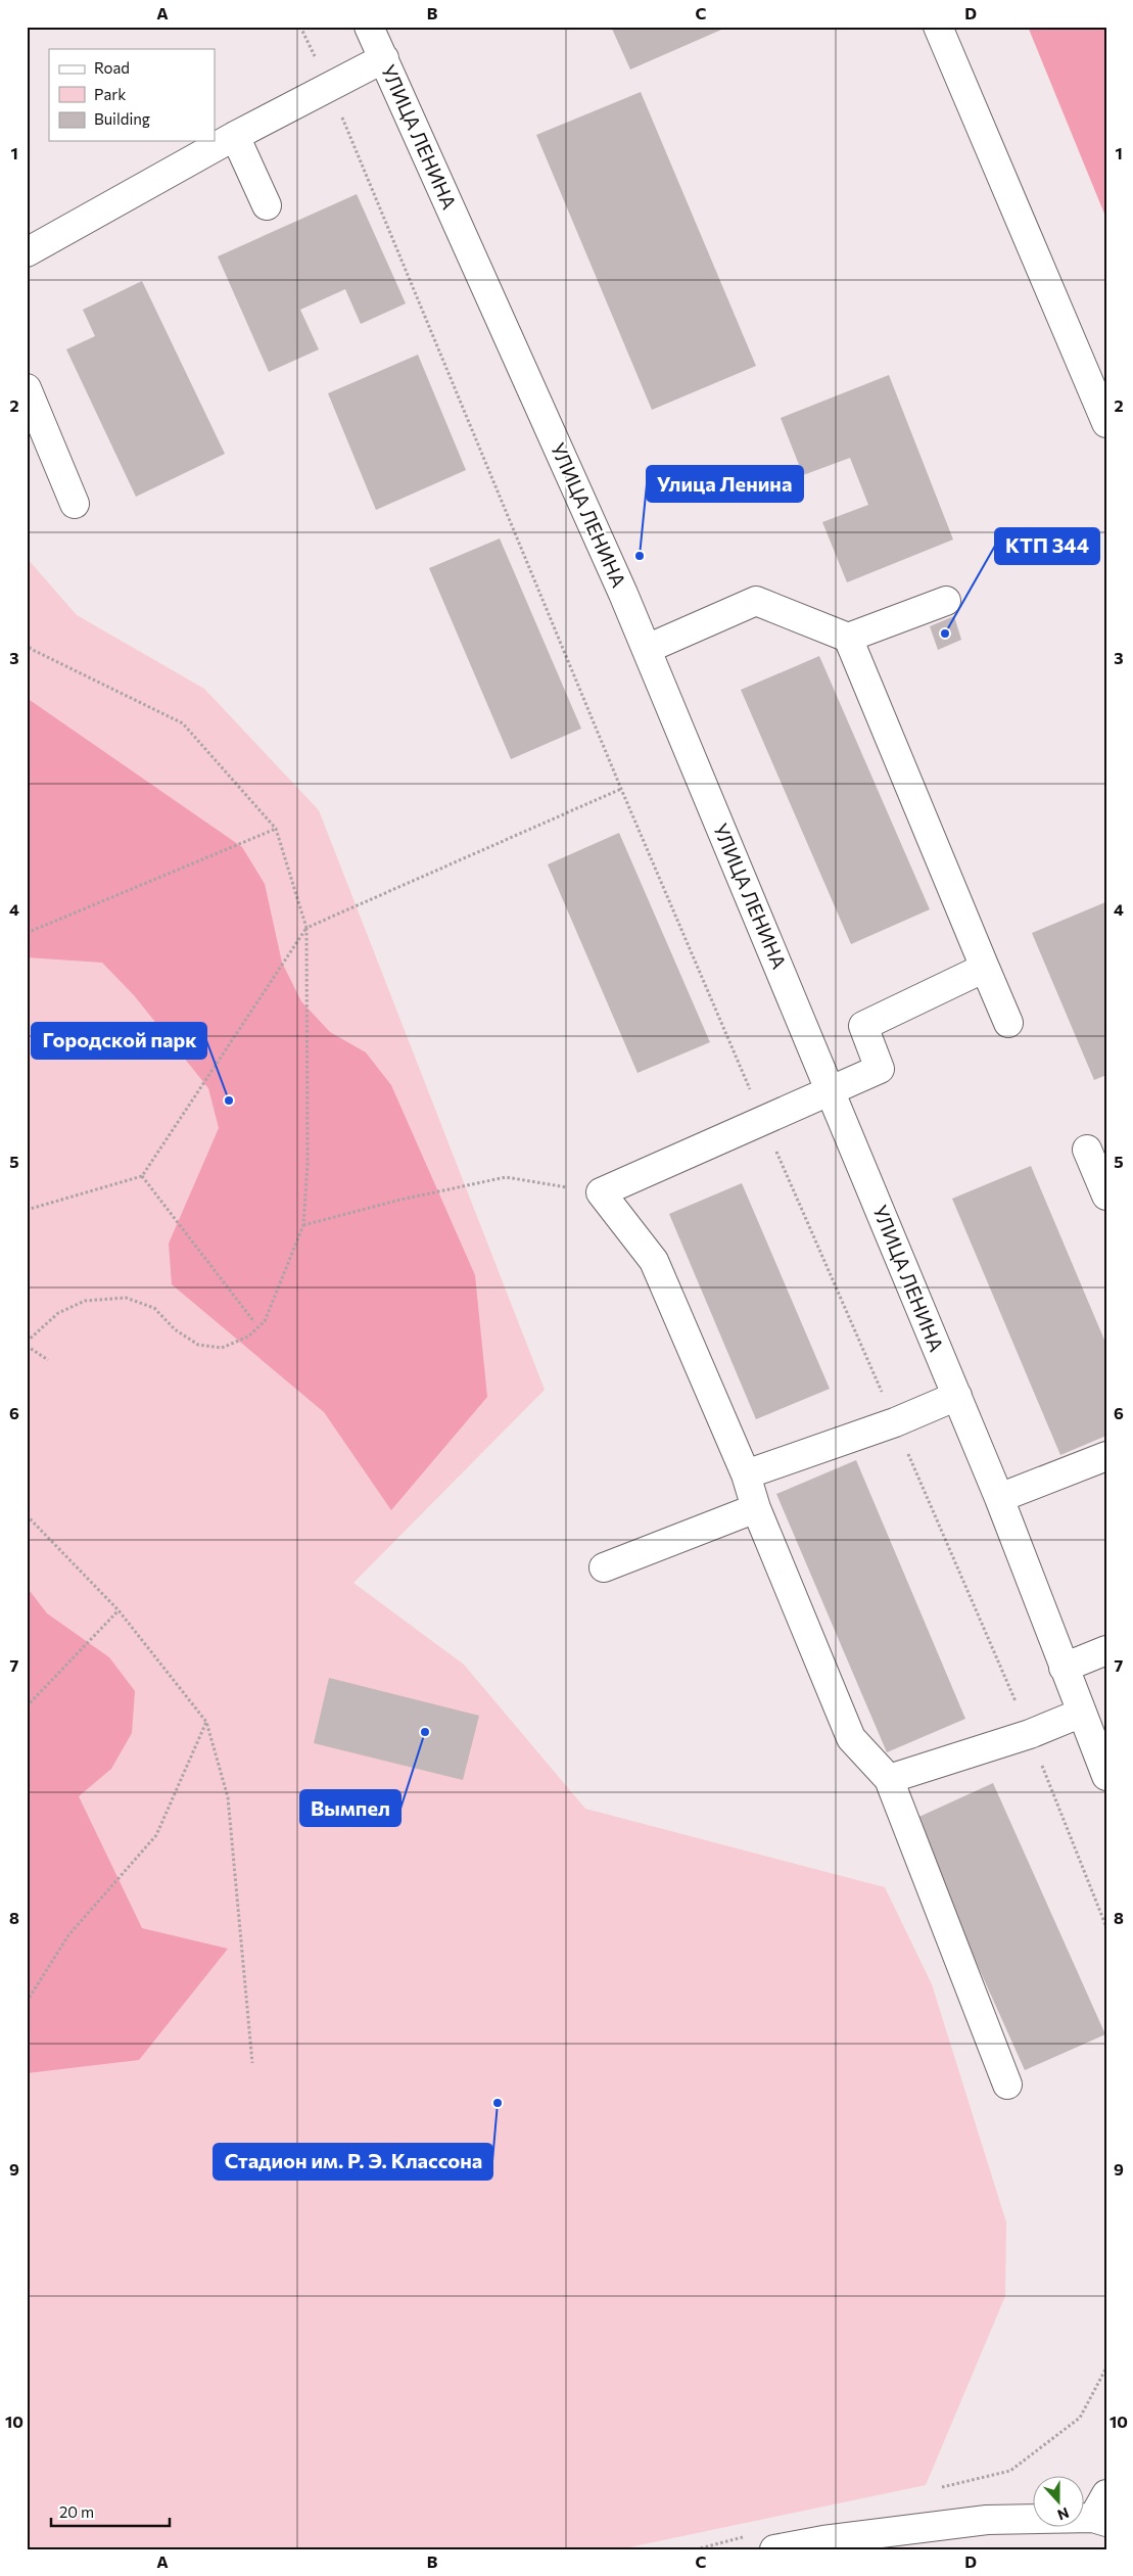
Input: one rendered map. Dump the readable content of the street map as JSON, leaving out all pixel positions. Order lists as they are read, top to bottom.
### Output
{
  "streets": {
    "street": ["УЛИЦА ЛЕНИНА"]
  },
  "places": [
    "Улица Ленина",
    "КТП 344",
    "Городской парк",
    "Вымпел",
    "Стадион им. Р. Э. Классона"
  ],
  "legend": ["Road", "Park", "Building"],
  "scale_bar": "20 m",
  "north": "bottom",
  "grid": {
    "columns": [
      "A",
      "B",
      "C",
      "D"
    ],
    "rows": [
      "1",
      "2",
      "3",
      "4",
      "5",
      "6",
      "7",
      "8",
      "9",
      "10"
    ]
  }
}
